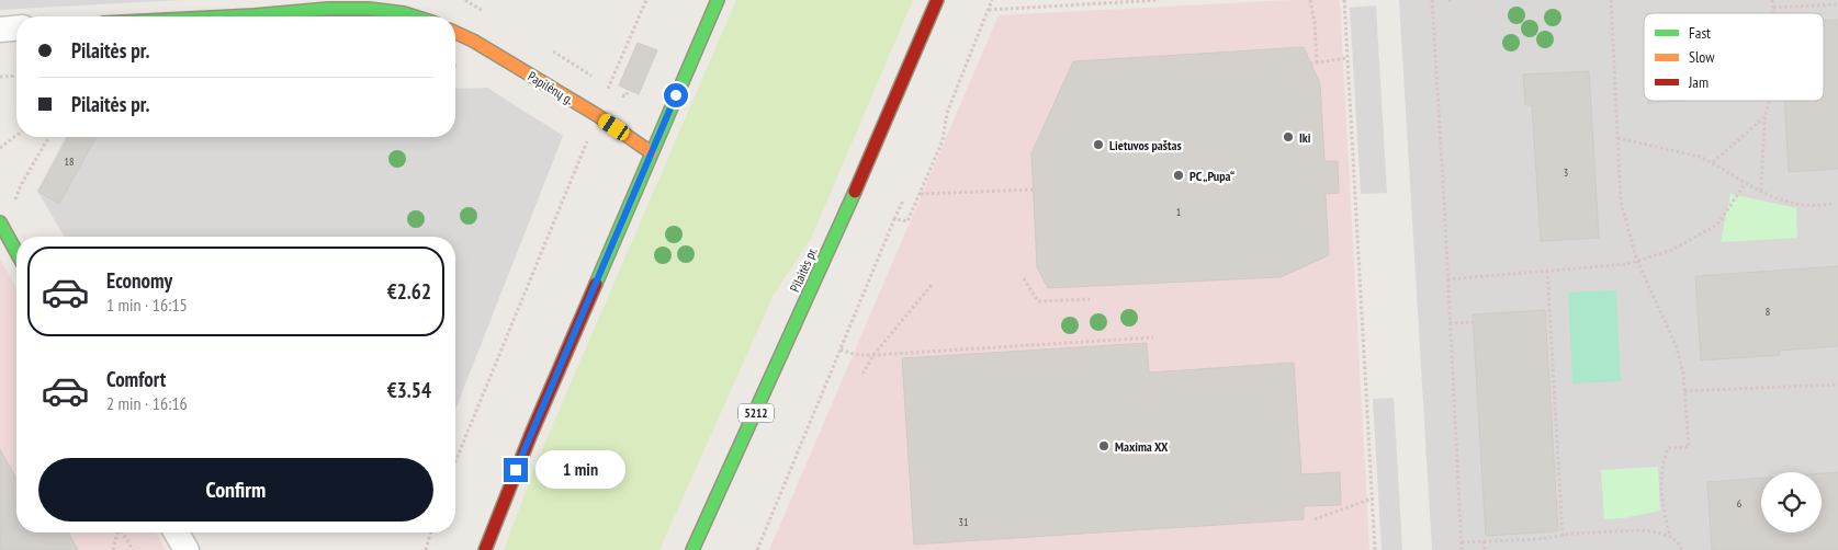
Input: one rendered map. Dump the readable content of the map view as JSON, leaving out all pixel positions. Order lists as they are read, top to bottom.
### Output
{
  "streets": {
    "main road": ["Papilėnų g.", "Pilaitės pr.", "5212"]
  },
  "places": [
    "Iki",
    "Lietuvos paštas",
    "PC „Pupa“",
    "Maxima XX"
  ],
  "house_numbers": [
    "18",
    "3",
    "1",
    "8",
    "6",
    "31"
  ],
  "legend": ["Fast", "Slow", "Jam"],
  "page": {
    "banner": ["Pilaitės pr.", "Pilaitės pr."],
    "list": [
      {
        "name": "Economy",
        "note": "1 min · 16:15",
        "value": "€2.62"
      },
      {
        "name": "Comfort",
        "note": "2 min · 16:16",
        "value": "€3.54"
      }
    ],
    "buttons": "Confirm",
    "bubble": "1 min"
  }
}
